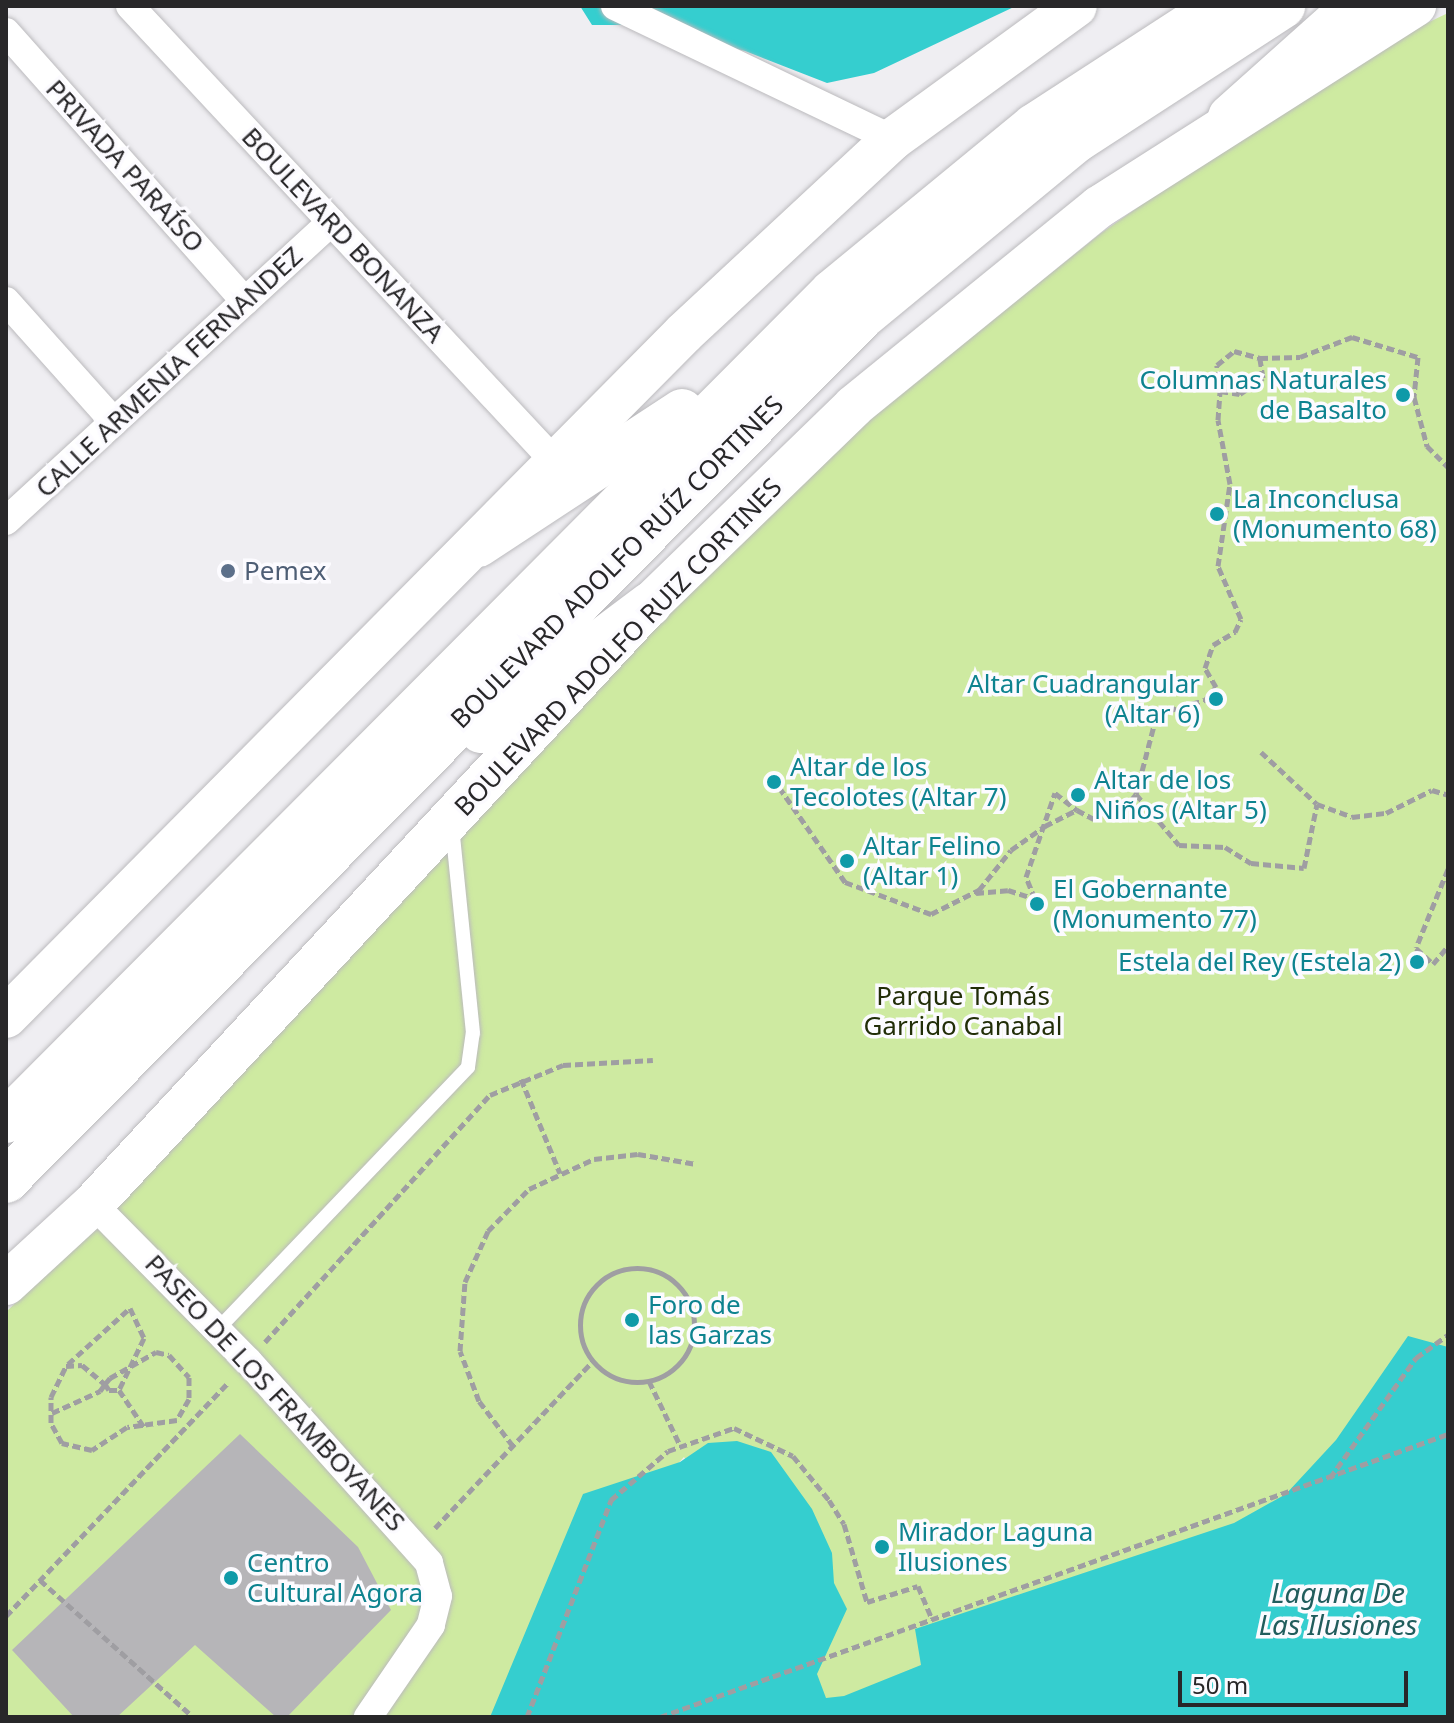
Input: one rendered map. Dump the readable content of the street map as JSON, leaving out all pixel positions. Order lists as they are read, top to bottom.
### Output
{
  "streets": {
    "highway": ["BOULEVARD ADOLFO RUÍZ CORTINES"],
    "main road": ["BOULEVARD ADOLFO RUIZ CORTINES"],
    "street": [
      "PRIVADA PARAÍSO",
      "BOULEVARD BONANZA",
      "CALLE ARMENIA FERNANDEZ",
      "PASEO DE LOS FRAMBOYANES"
    ]
  },
  "crossings": [
    ["PRIVADA PARAÍSO", "CALLE ARMENIA FERNANDEZ"],
    ["BOULEVARD BONANZA", "CALLE ARMENIA FERNANDEZ"],
    ["BOULEVARD ADOLFO RUIZ CORTINES", "PASEO DE LOS FRAMBOYANES"]
  ],
  "water": ["Laguna De Las Ilusiones"],
  "parks": ["Parque Tomás Garrido Canabal"],
  "places": [
    "Columnas Naturales de Basalto",
    "La Inconclusa (Monumento 68)",
    "Pemex",
    "Altar Cuadrangular (Altar 6)",
    "Altar de los Tecolotes (Altar 7)",
    "Altar de los Niños (Altar 5)",
    "Altar Felino (Altar 1)",
    "El Gobernante (Monumento 77)",
    "Estela del Rey (Estela 2)",
    "Foro de las Garzas",
    "Mirador Laguna Ilusiones",
    "Centro Cultural Agora"
  ],
  "scale_bar": "50 m"
}
